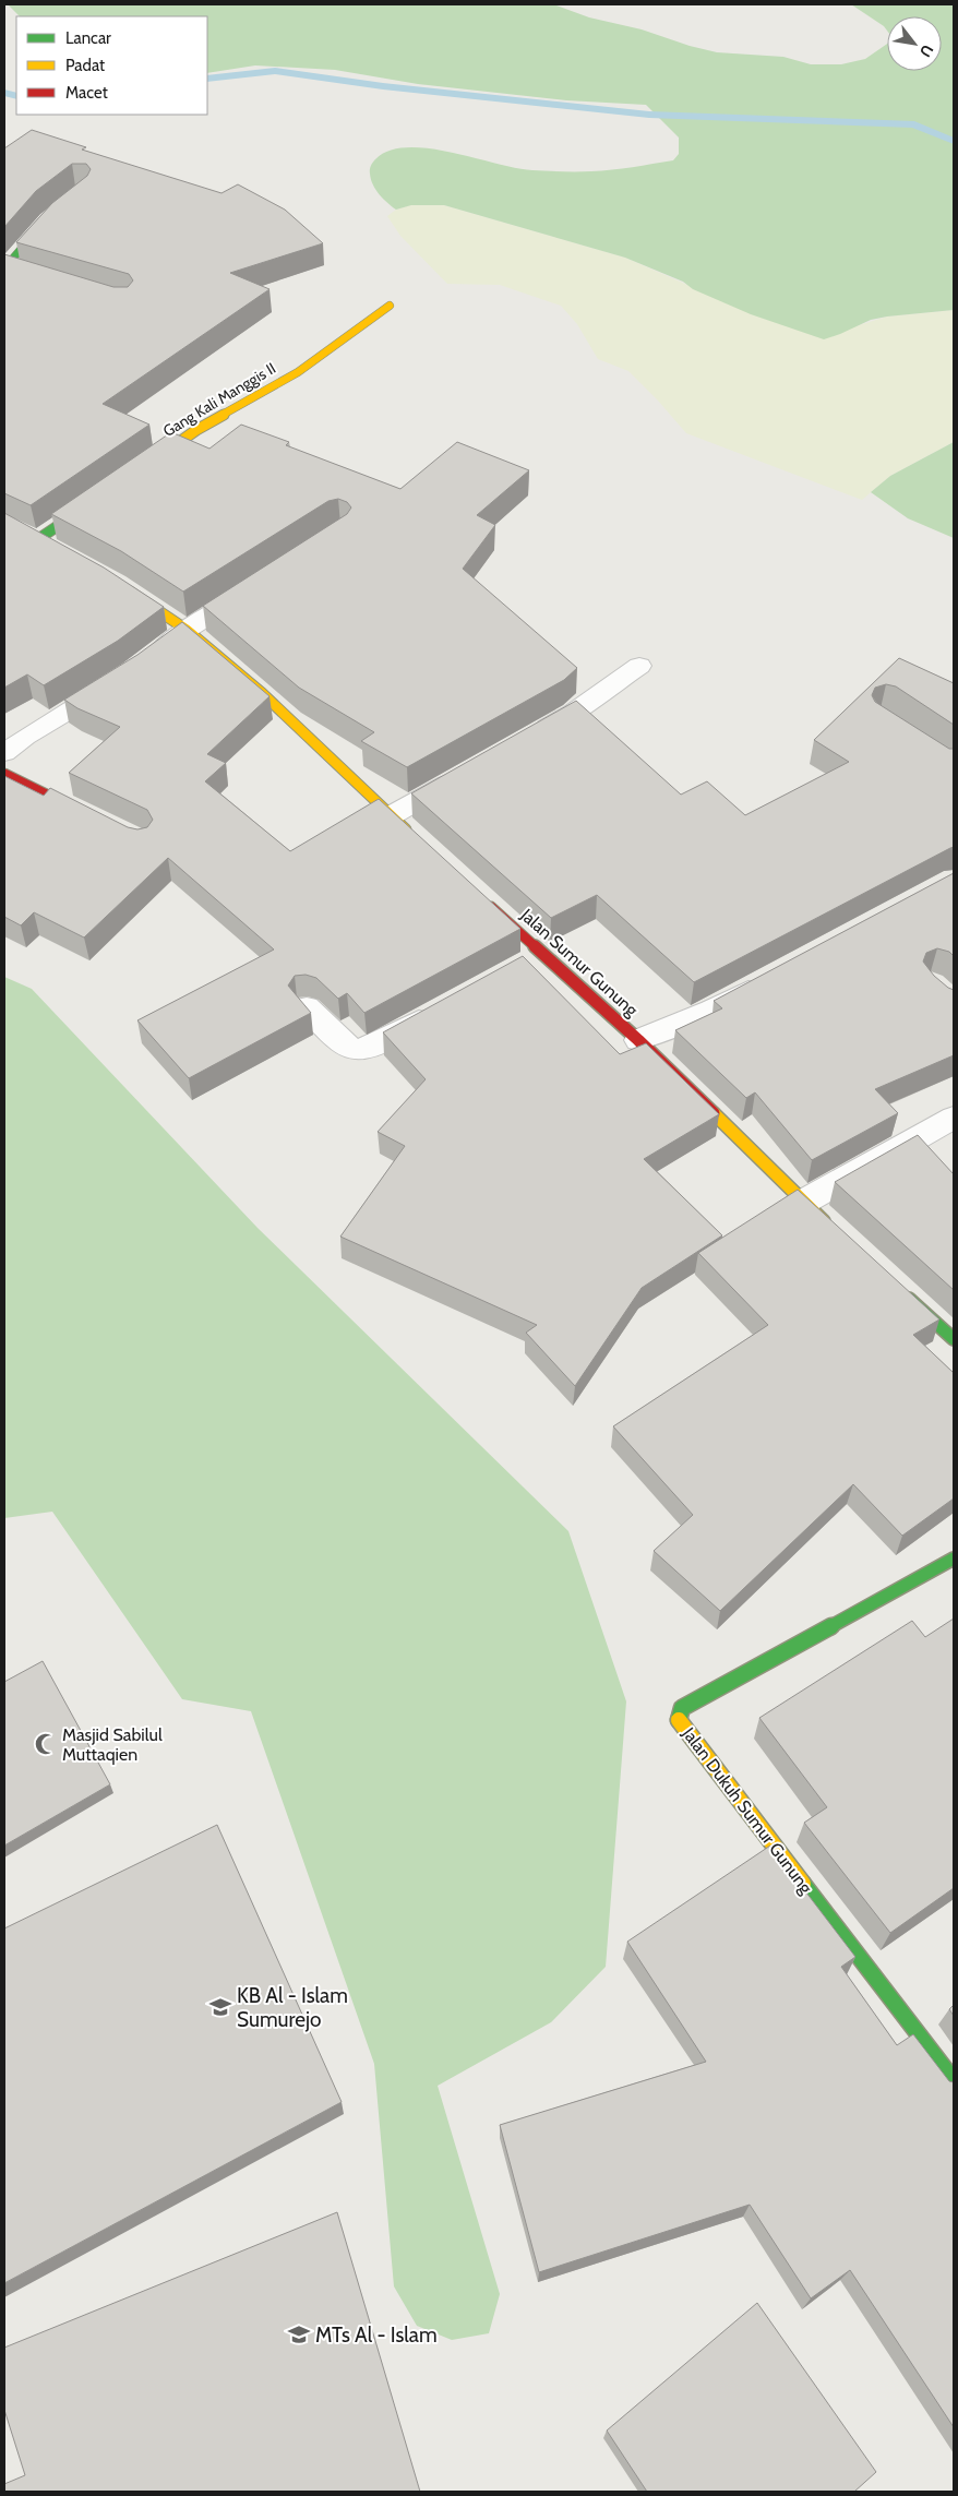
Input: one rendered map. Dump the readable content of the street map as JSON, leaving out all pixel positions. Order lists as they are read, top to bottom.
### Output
{
  "streets": {
    "street": ["Gang Kali Manggis II", "Jalan Sumur Gunung", "Jalan Dukuh Sumur Gunung"]
  },
  "places": {
    "mosque": ["Masjid Sabilul Muttaqien"],
    "school or university": ["KB Al - Islam Sumurejo", "MTs Al - Islam"]
  },
  "legend": ["Lancar", "Padat", "Macet"],
  "north": "bottom right"
}
